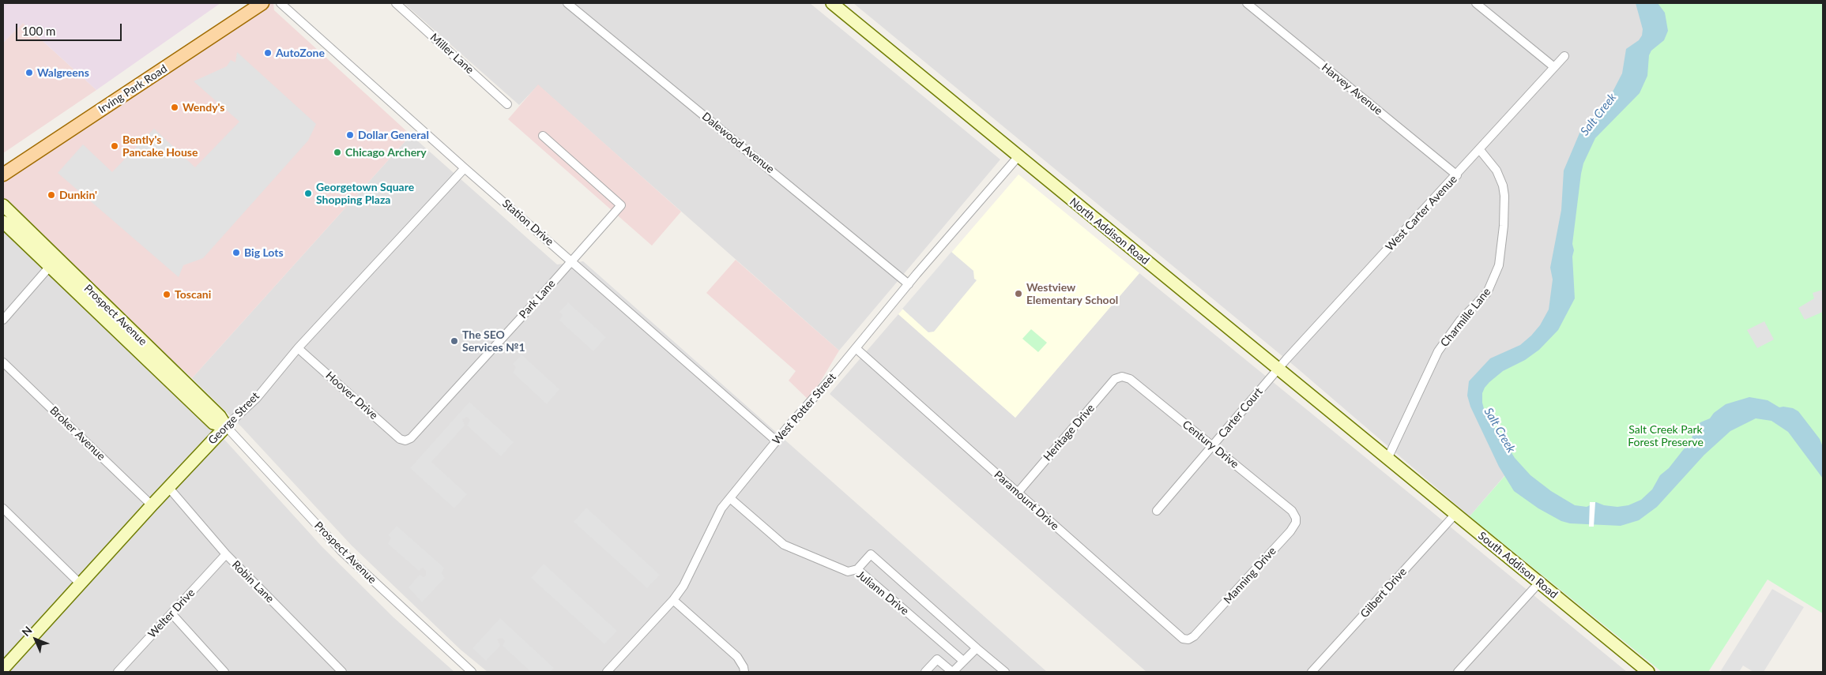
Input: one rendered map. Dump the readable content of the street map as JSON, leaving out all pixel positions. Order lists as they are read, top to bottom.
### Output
{
  "streets": {
    "main road": ["Irving Park Road"],
    "street": [
      "Miller Lane",
      "Harvey Avenue",
      "Dalewood Avenue",
      "West Carter Avenue",
      "Station Drive",
      "North Addison Road",
      "Park Lane",
      "Prospect Avenue",
      "Charmille Lane",
      "Hoover Drive",
      "West Potter Street",
      "Carter Court",
      "George Street",
      "Heritage Drive",
      "Broker Avenue",
      "Century Drive",
      "Paramount Drive",
      "South Addison Road",
      "Manning Drive",
      "Robin Lane",
      "Juliann Drive",
      "Gilbert Drive",
      "Welter Drive"
    ]
  },
  "crossings": [
    ["Harvey Avenue", "West Carter Avenue"],
    ["Dalewood Avenue", "West Potter Street"],
    ["West Carter Avenue", "North Addison Road"],
    ["West Carter Avenue", "Charmille Lane"],
    ["West Carter Avenue", "Carter Court"],
    ["Station Drive", "Park Lane"],
    ["Station Drive", "West Potter Street"],
    ["Station Drive", "George Street"],
    ["North Addison Road", "Charmille Lane"],
    ["North Addison Road", "West Potter Street"],
    ["North Addison Road", "Carter Court"],
    ["North Addison Road", "South Addison Road"],
    ["Park Lane", "Hoover Drive"],
    ["Prospect Avenue", "George Street"],
    ["Charmille Lane", "South Addison Road"],
    ["Hoover Drive", "George Street"],
    ["West Potter Street", "Paramount Drive"],
    ["West Potter Street", "Juliann Drive"],
    ["Carter Court", "Century Drive"],
    ["George Street", "Broker Avenue"],
    ["George Street", "Robin Lane"],
    ["Heritage Drive", "Century Drive"],
    ["Heritage Drive", "Paramount Drive"],
    ["Century Drive", "Manning Drive"],
    ["Paramount Drive", "Manning Drive"],
    ["South Addison Road", "Gilbert Drive"],
    ["Robin Lane", "Welter Drive"]
  ],
  "water": ["Salt Creek"],
  "parks": ["Salt Creek Park Forest Preserve"],
  "places": [
    "AutoZone",
    "Walgreens",
    "Wendy's",
    "Dollar General",
    "Bently's Pancake House",
    "Chicago Archery",
    "Georgetown Square Shopping Plaza",
    "Dunkin'",
    "Big Lots",
    "Westview Elementary School",
    "Toscani",
    "The SEO Services №1"
  ],
  "scale_bar": "100 m",
  "north": "top left"
}
